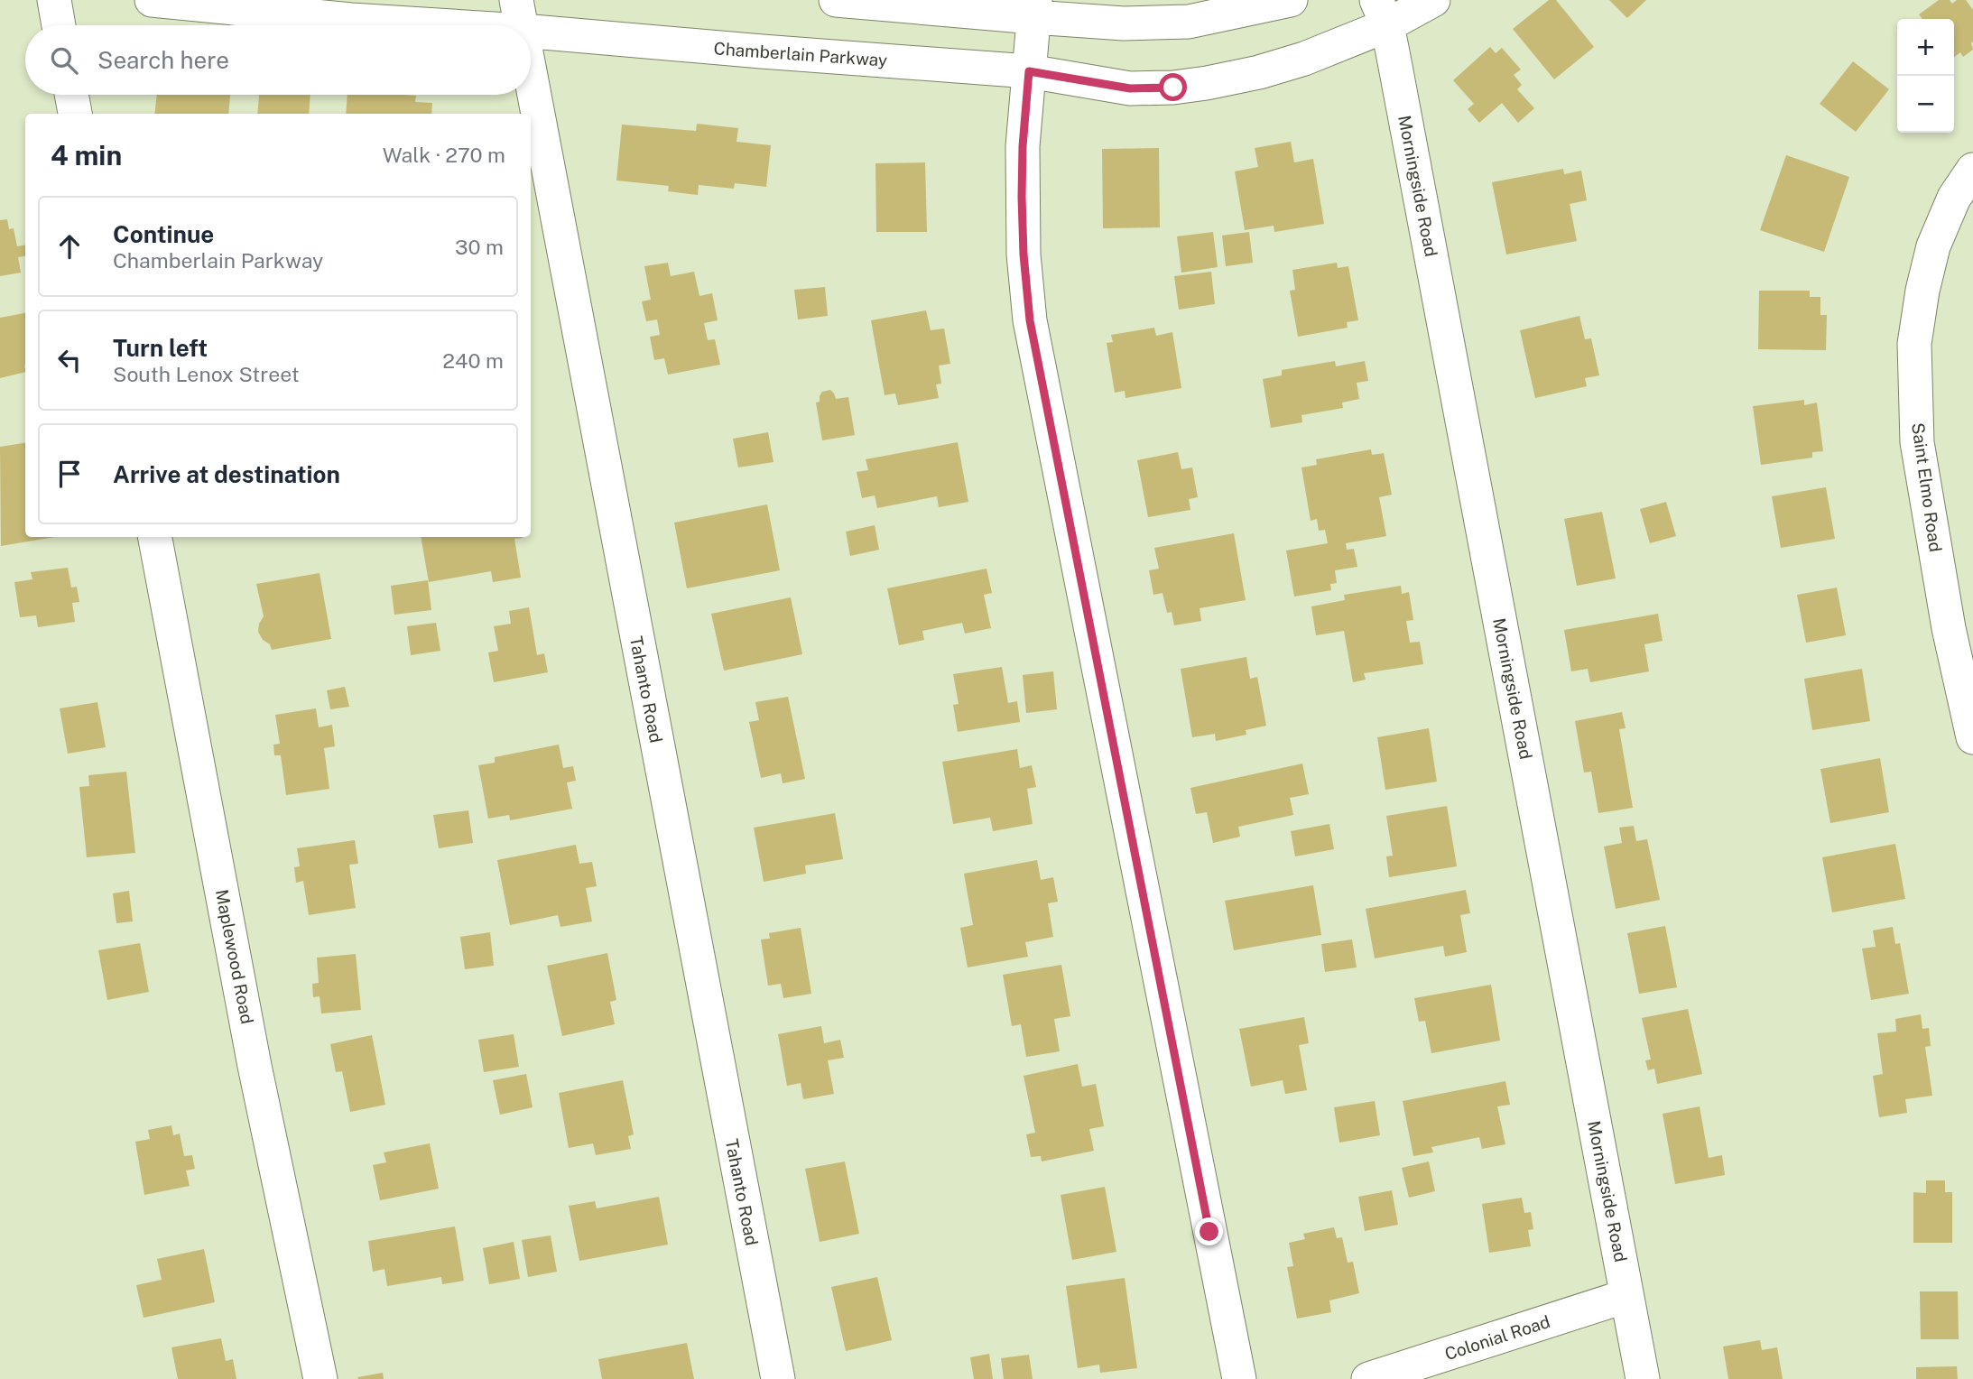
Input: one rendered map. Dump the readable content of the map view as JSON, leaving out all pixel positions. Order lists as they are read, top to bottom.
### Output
{
  "streets": {
    "street": [
      "Chamberlain Parkway",
      "Morningside Road",
      "Saint Elmo Road",
      "Tahanto Road",
      "Maplewood Road",
      "Colonial Road"
    ]
  },
  "crossings": [
    ["Chamberlain Parkway", "Morningside Road"],
    ["Morningside Road", "Colonial Road"]
  ],
  "page": {
    "map_buttons": ["+", "−"],
    "search": "Search here",
    "heading": ["4 min", "Walk · 270 m"],
    "list": [
      ["Continue", "Chamberlain Parkway", "30 m"],
      ["Turn left", "South Lenox Street", "240 m"],
      "Arrive at destination"
    ]
  }
}
